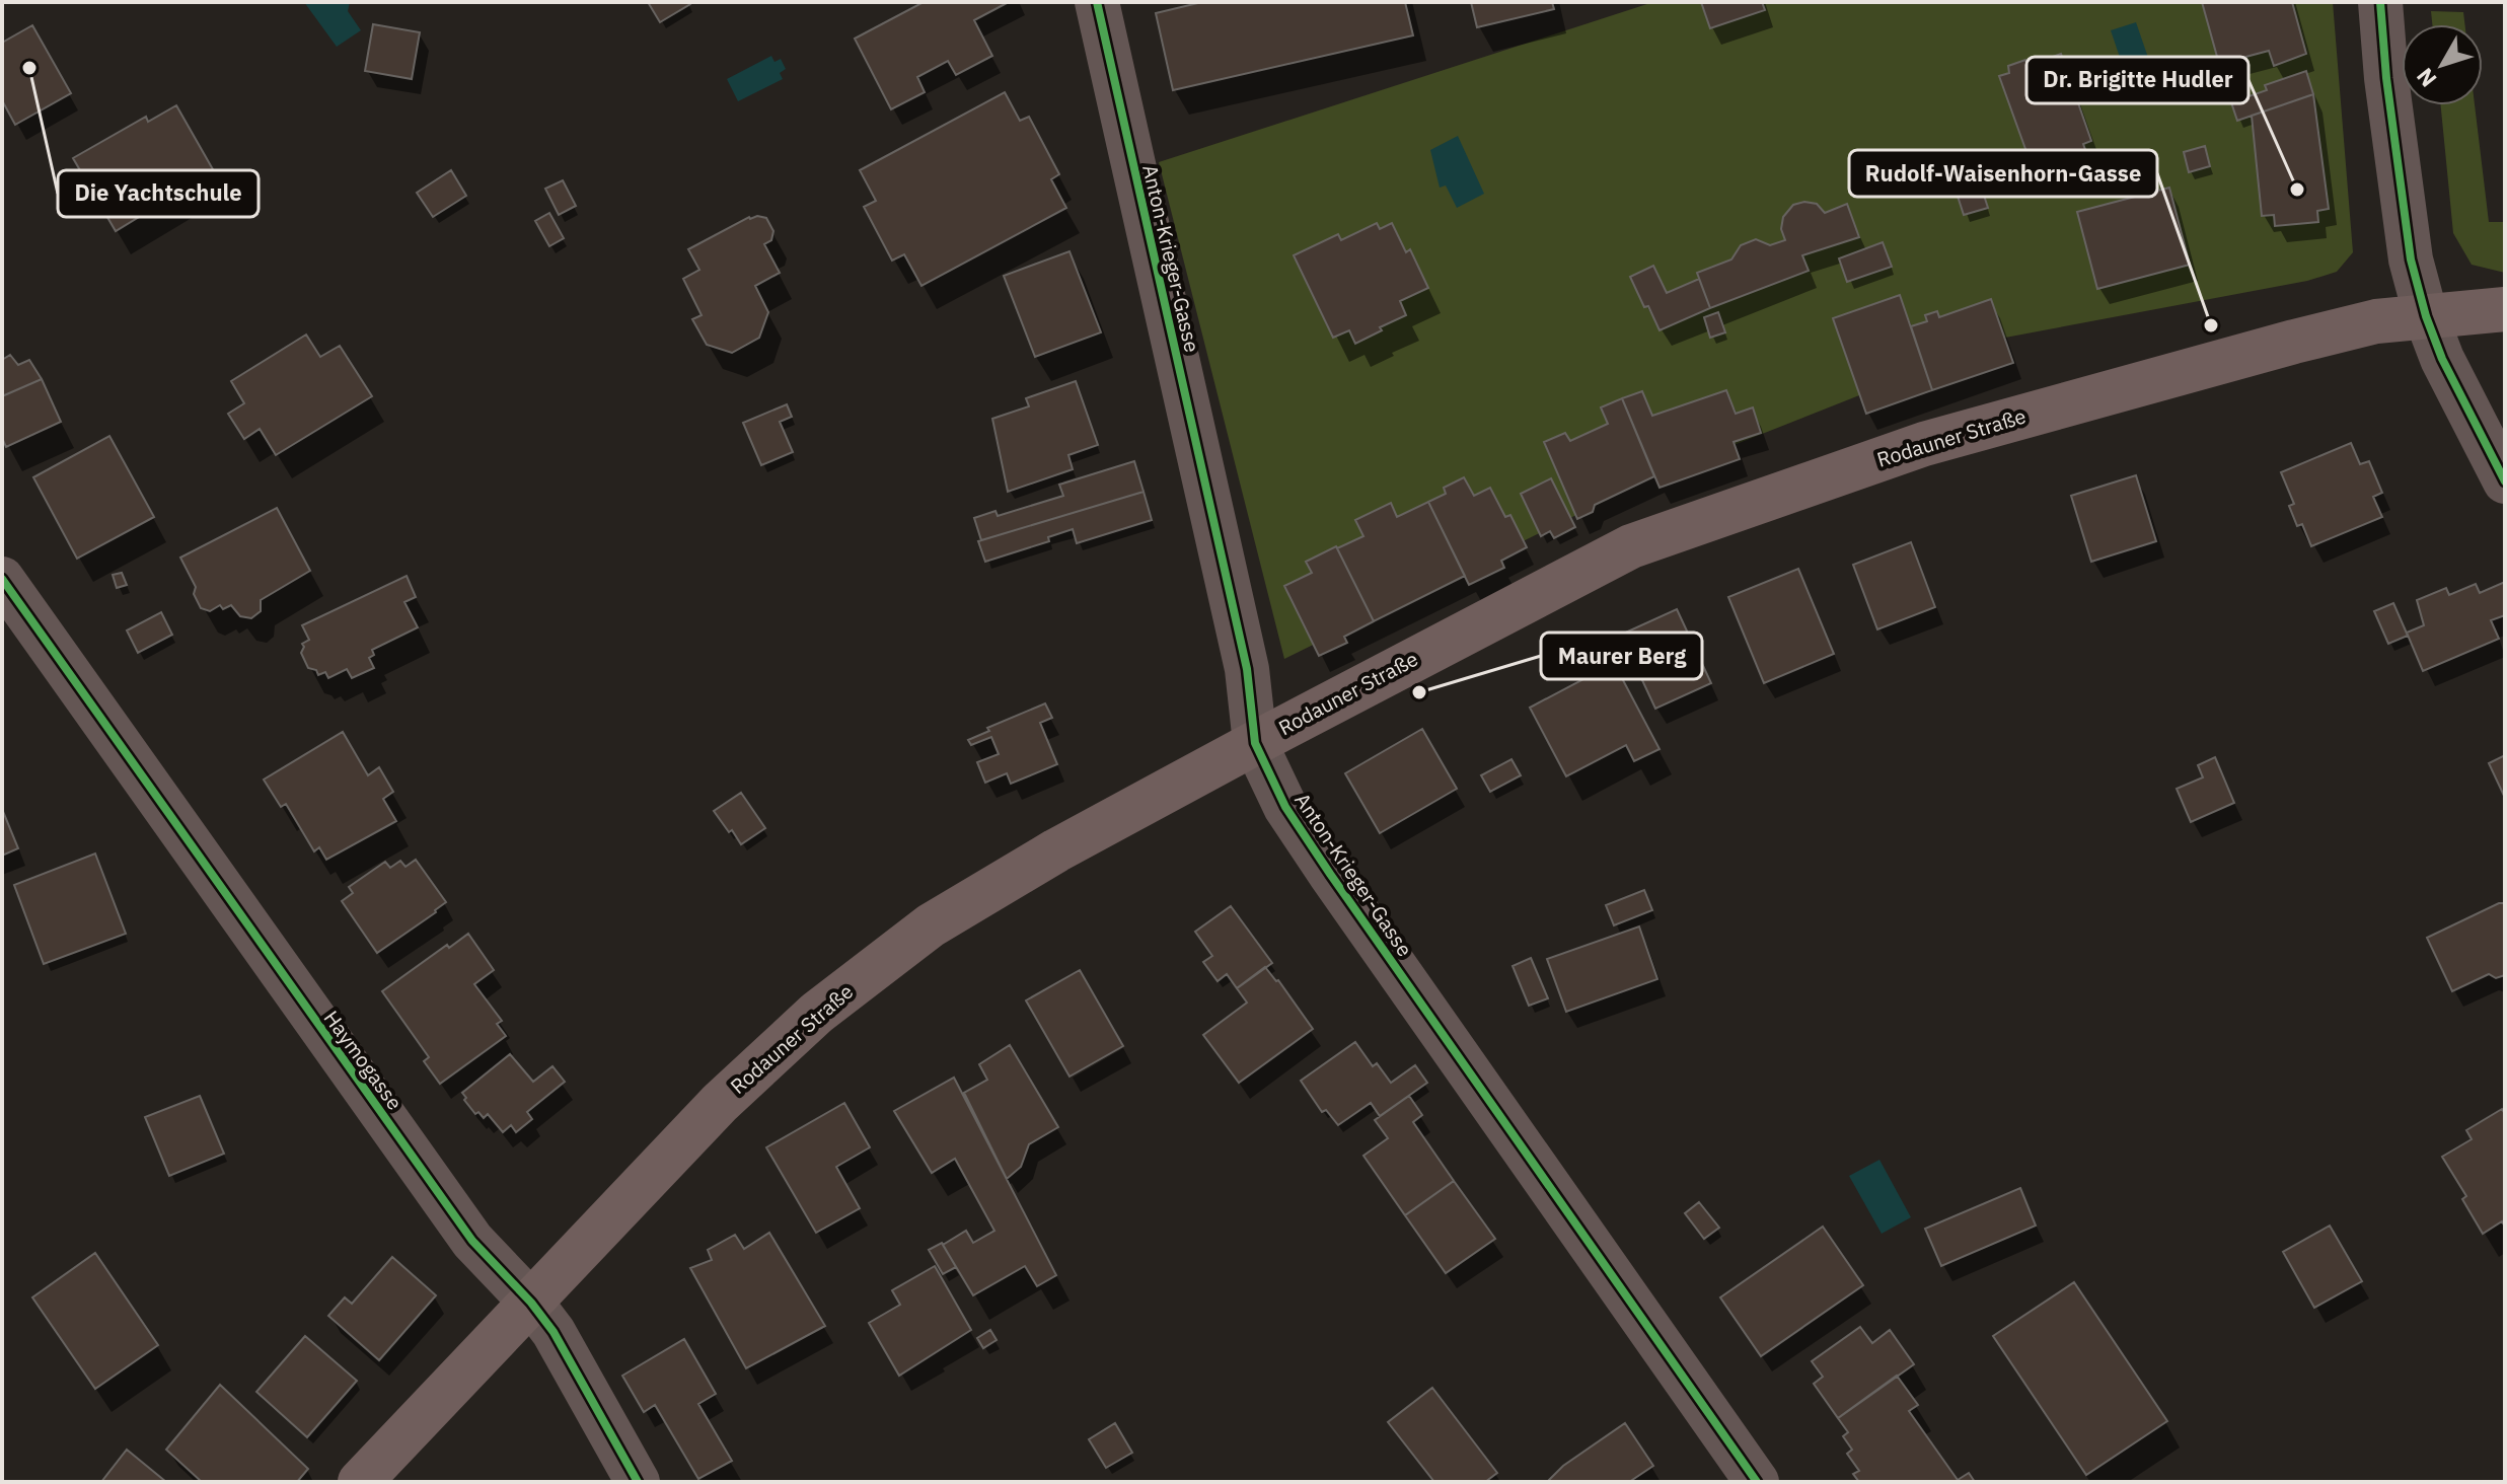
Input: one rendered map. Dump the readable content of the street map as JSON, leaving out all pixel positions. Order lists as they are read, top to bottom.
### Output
{
  "streets": {
    "main road": ["Rodauner Straße"],
    "street": ["Anton-Krieger-Gasse", "Haymogasse"]
  },
  "crossings": [
    ["Anton-Krieger-Gasse", "Rodauner Straße"],
    ["Rodauner Straße", "Haymogasse"]
  ],
  "places": [
    "Die Yachtschule",
    "Dr. Brigitte Hudler",
    "Rudolf-Waisenhorn-Gasse",
    "Maurer Berg"
  ],
  "north": "bottom left"
}
